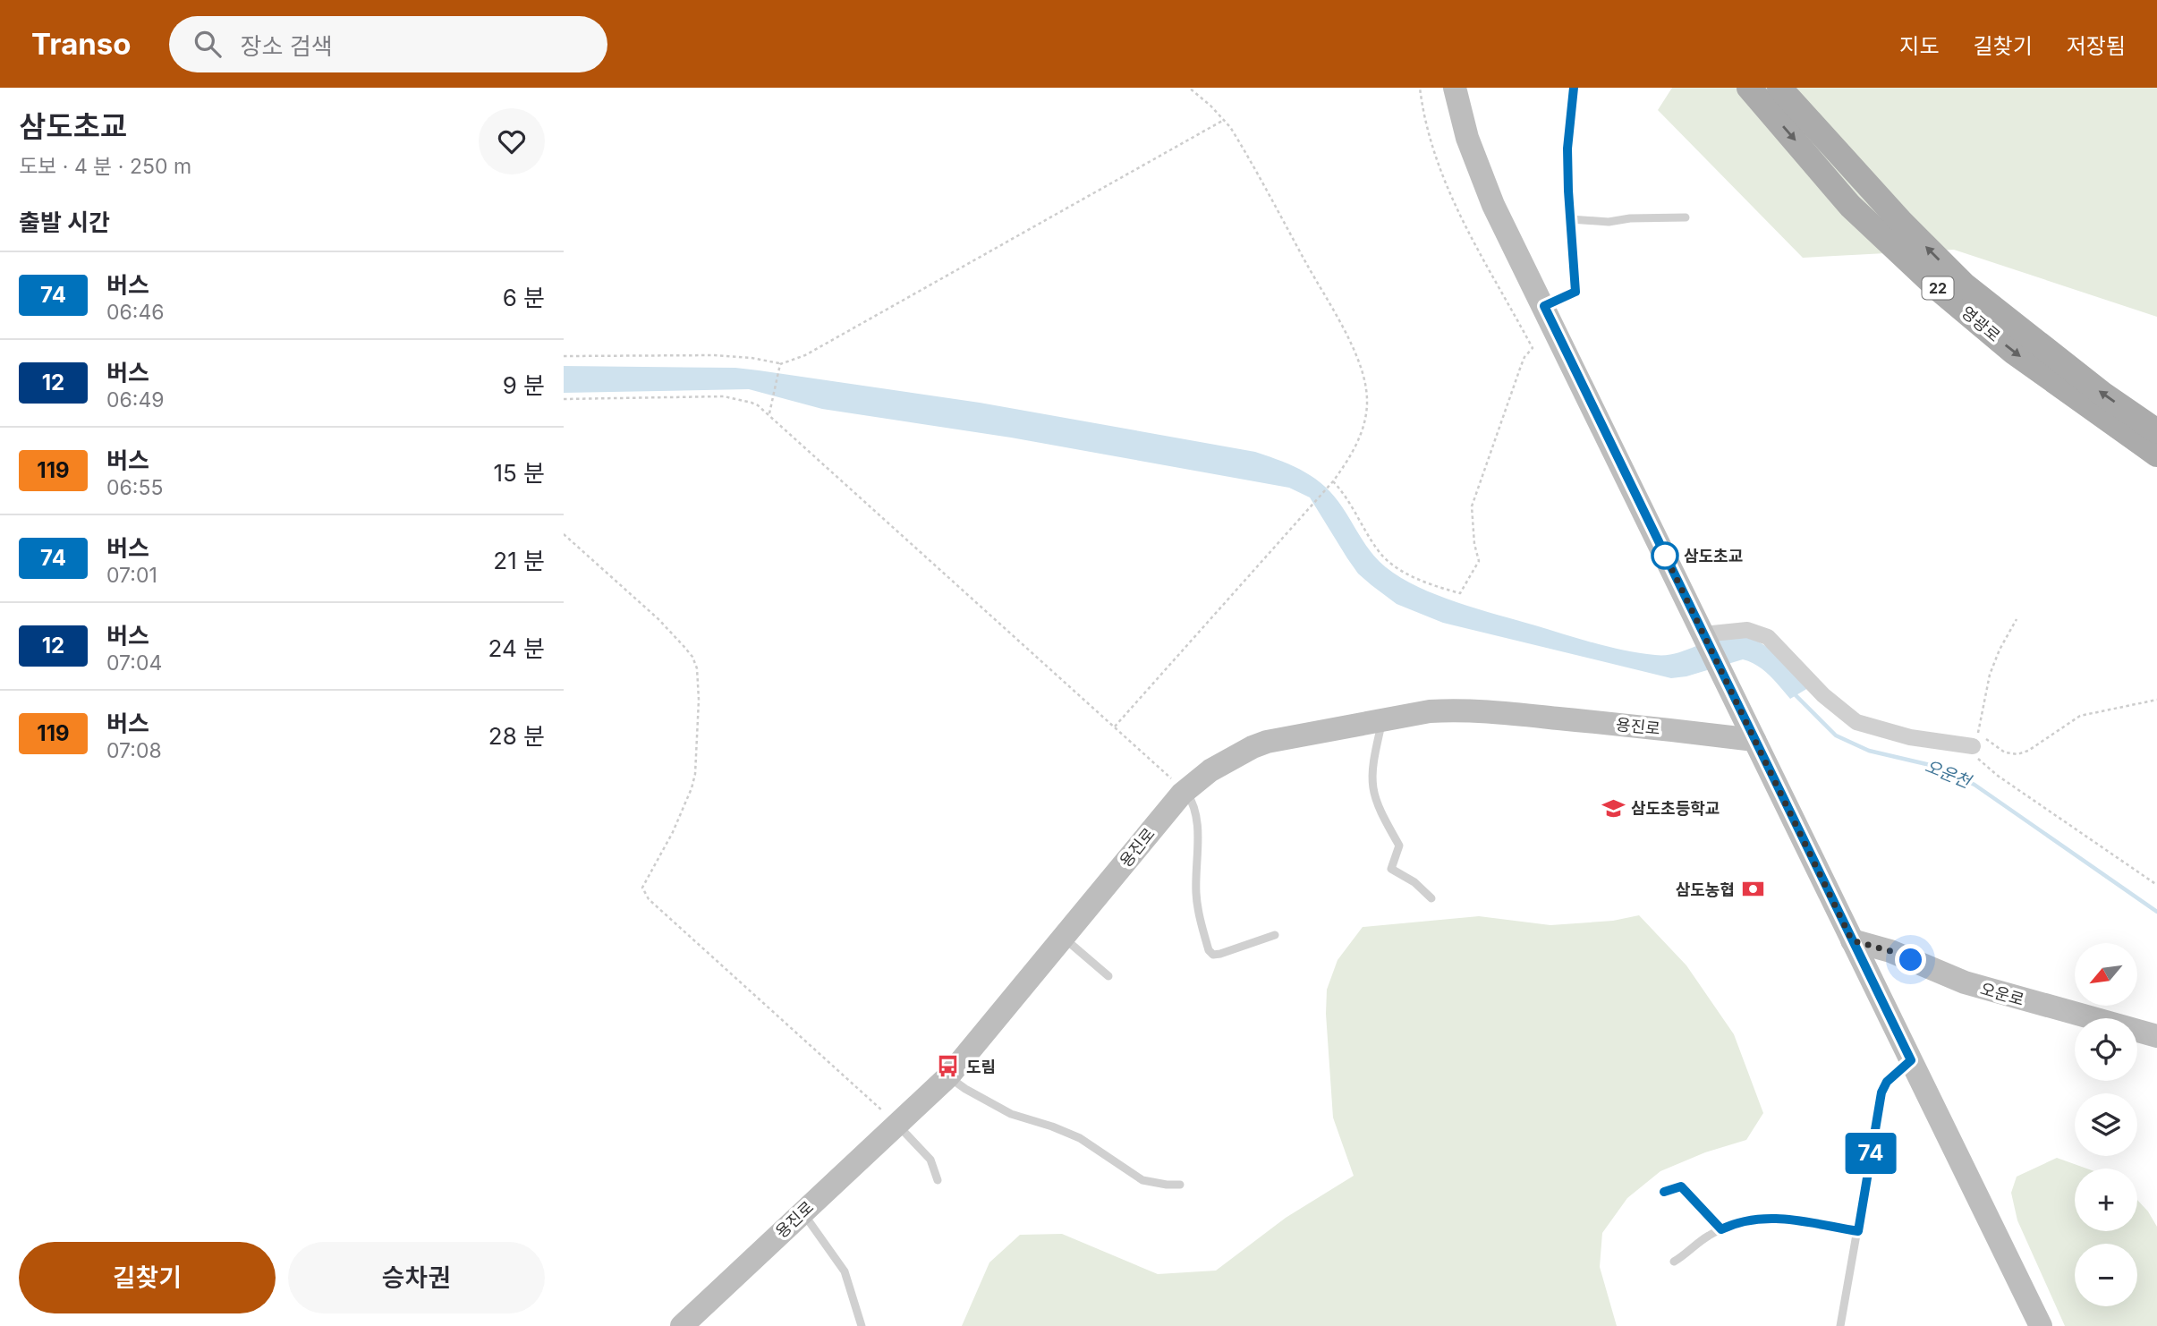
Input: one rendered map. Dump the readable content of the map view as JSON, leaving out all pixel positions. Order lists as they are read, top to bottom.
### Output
{
  "streets": {
    "main road": [
      "22",
      "영광로",
      "용진로",
      "오운로"
    ]
  },
  "water": ["오운천"],
  "places": {
    "other": ["삼도초교"],
    "school or university": ["삼도초등학교"],
    "bank": ["삼도농협"],
    "bus stop": ["도림"]
  },
  "lines": ["bus line 74"],
  "north": "bottom left",
  "page": {
    "header": "Transo",
    "search": "장소 검색",
    "nav": ["지도", "길찾기", "저장됨"],
    "heading": [
      ["삼도초교", "도보 · 4 분 · 250 m"],
      "출발 시간"
    ],
    "on_map": "74",
    "list": [
      {
        "mark": "74",
        "name": "버스",
        "note": "06:46",
        "value": "6 분"
      },
      {
        "mark": "12",
        "name": "버스",
        "note": "06:49",
        "value": "9 분"
      },
      {
        "mark": "119",
        "name": "버스",
        "note": "06:55",
        "value": "15 분"
      },
      {
        "mark": "74",
        "name": "버스",
        "note": "07:01",
        "value": "21 분"
      },
      {
        "mark": "12",
        "name": "버스",
        "note": "07:04",
        "value": "24 분"
      },
      {
        "mark": "119",
        "name": "버스",
        "note": "07:08",
        "value": "28 분"
      }
    ],
    "map_buttons": ["+", "−"],
    "buttons": ["길찾기", "승차권"]
  }
}
